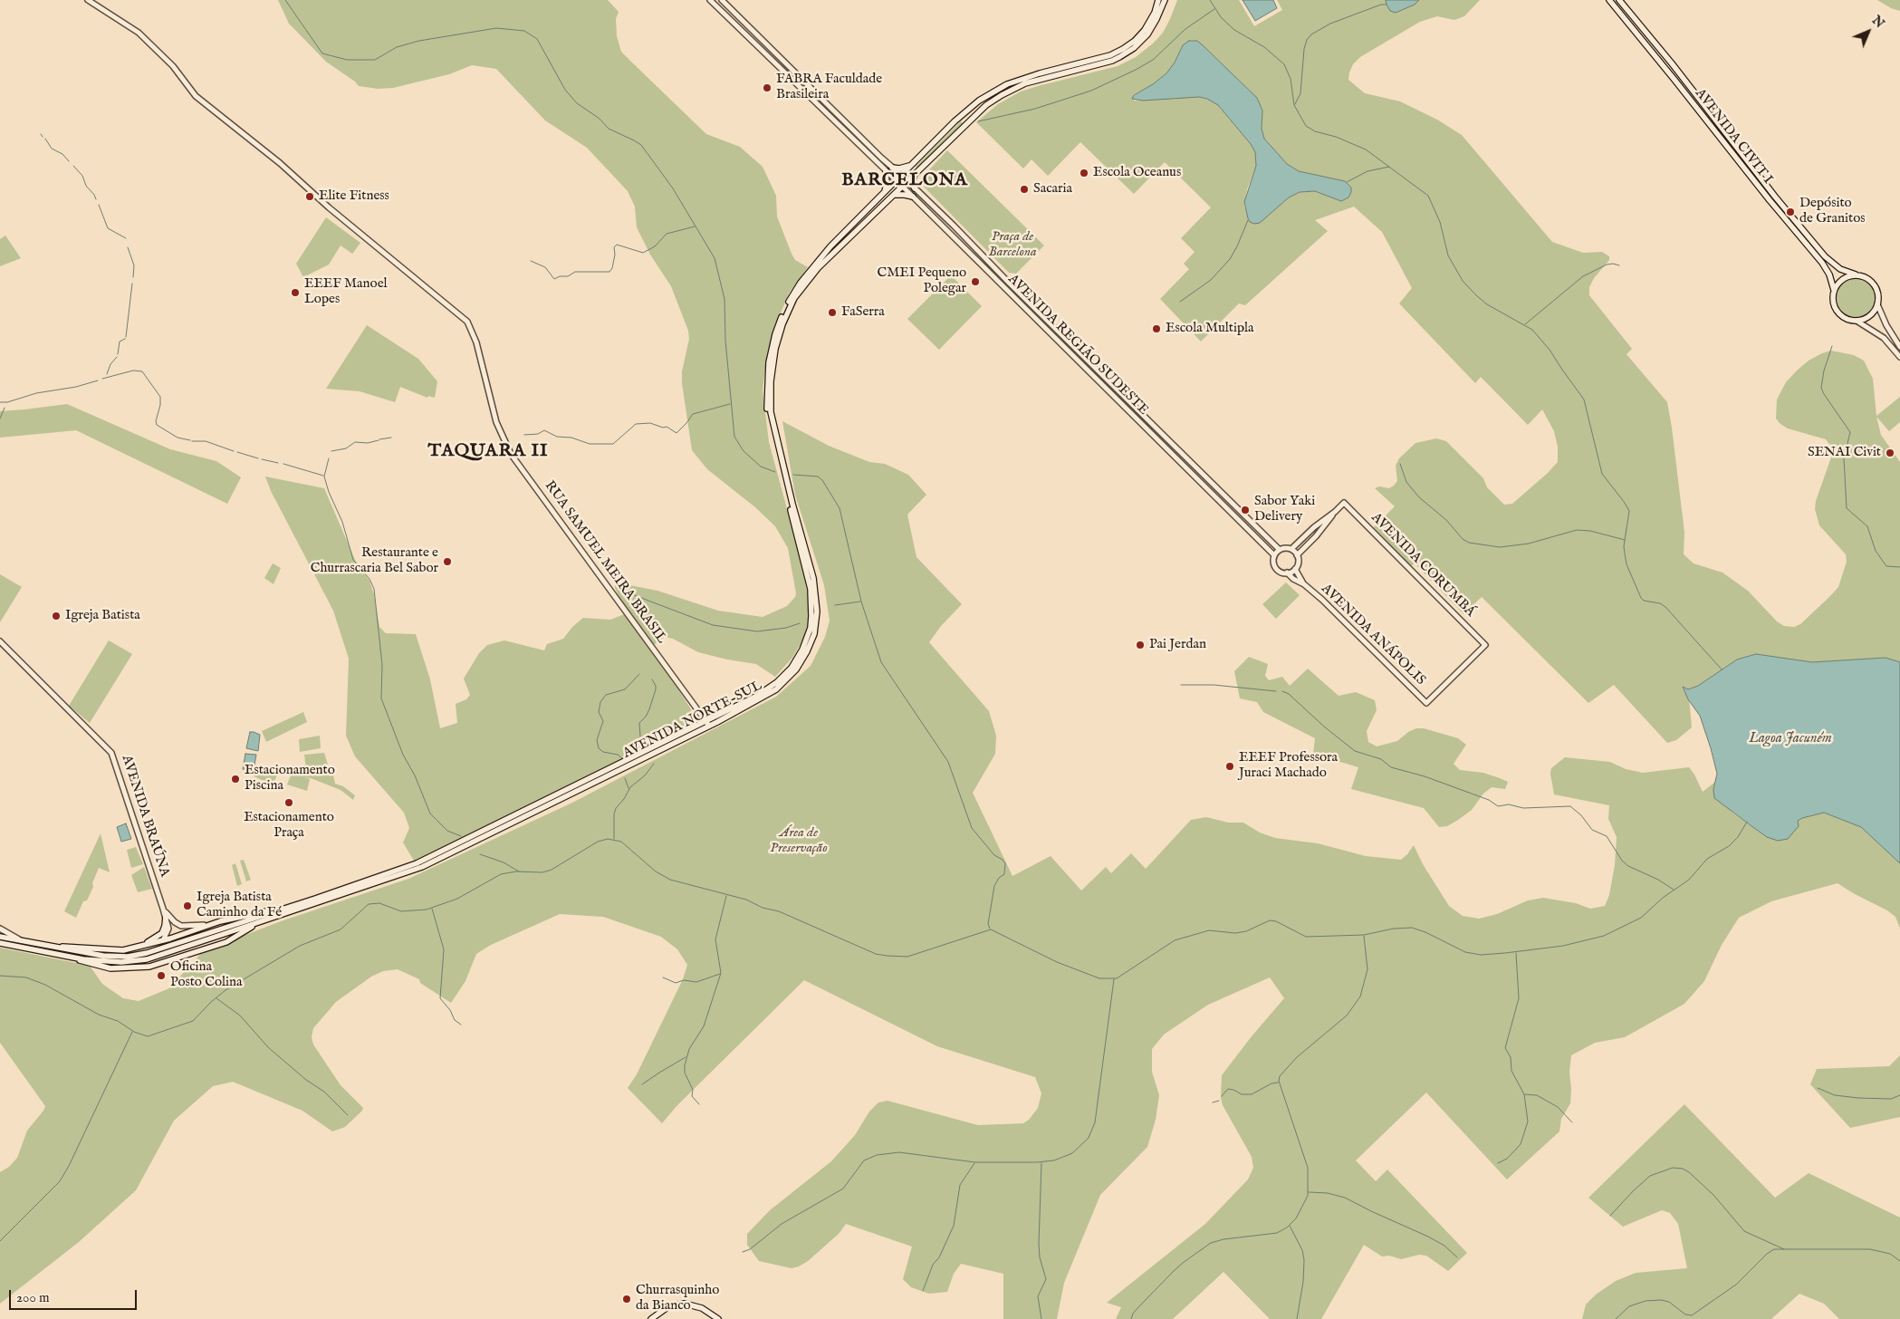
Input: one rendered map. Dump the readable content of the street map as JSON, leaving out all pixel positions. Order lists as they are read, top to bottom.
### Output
{
  "streets": {
    "main road": ["AVENIDA CIVIT I", "AVENIDA NORTE-SUL"],
    "street": [
      "AVENIDA REGIÃO SUDESTE",
      "RUA SAMUEL MEIRA BRASIL",
      "AVENIDA CORUMBÁ",
      "AVENIDA ANÁPOLIS",
      "AVENIDA BRAÚNA"
    ]
  },
  "crossings": [
    ["AVENIDA REGIÃO SUDESTE", "AVENIDA ANÁPOLIS"],
    ["AVENIDA REGIÃO SUDESTE", "AVENIDA NORTE-SUL"],
    ["RUA SAMUEL MEIRA BRASIL", "AVENIDA NORTE-SUL"],
    ["AVENIDA CORUMBÁ", "AVENIDA ANÁPOLIS"]
  ],
  "districts": ["BARCELONA", "TAQUARA II"],
  "water": ["Lagoa Jacuném"],
  "parks": ["Praça de Barcelona", "Área de Preservação"],
  "places": [
    "FABRA Faculdade Brasileira",
    "Escola Oceanus",
    "Sacaria",
    "Elite Fitness",
    "Depósito de Granitos",
    "CMEI Pequeno Polegar",
    "EEEF Manoel Lopes",
    "FaSerra",
    "Escola Multipla",
    "SENAI Civit",
    "Sabor Yaki Delivery",
    "Restaurante e Churrascaria Bel Sabor",
    "Igreja Batista",
    "Pai Jerdan",
    "EEEF Professora Juraci Machado",
    "Estacionamento Piscina",
    "Estacionamento Praça",
    "Igreja Batista Caminho da Fé",
    "Oficina Posto Colina",
    "Churrasquinho da Bianco"
  ],
  "scale_bar": "200 m",
  "north": "top right"
}
